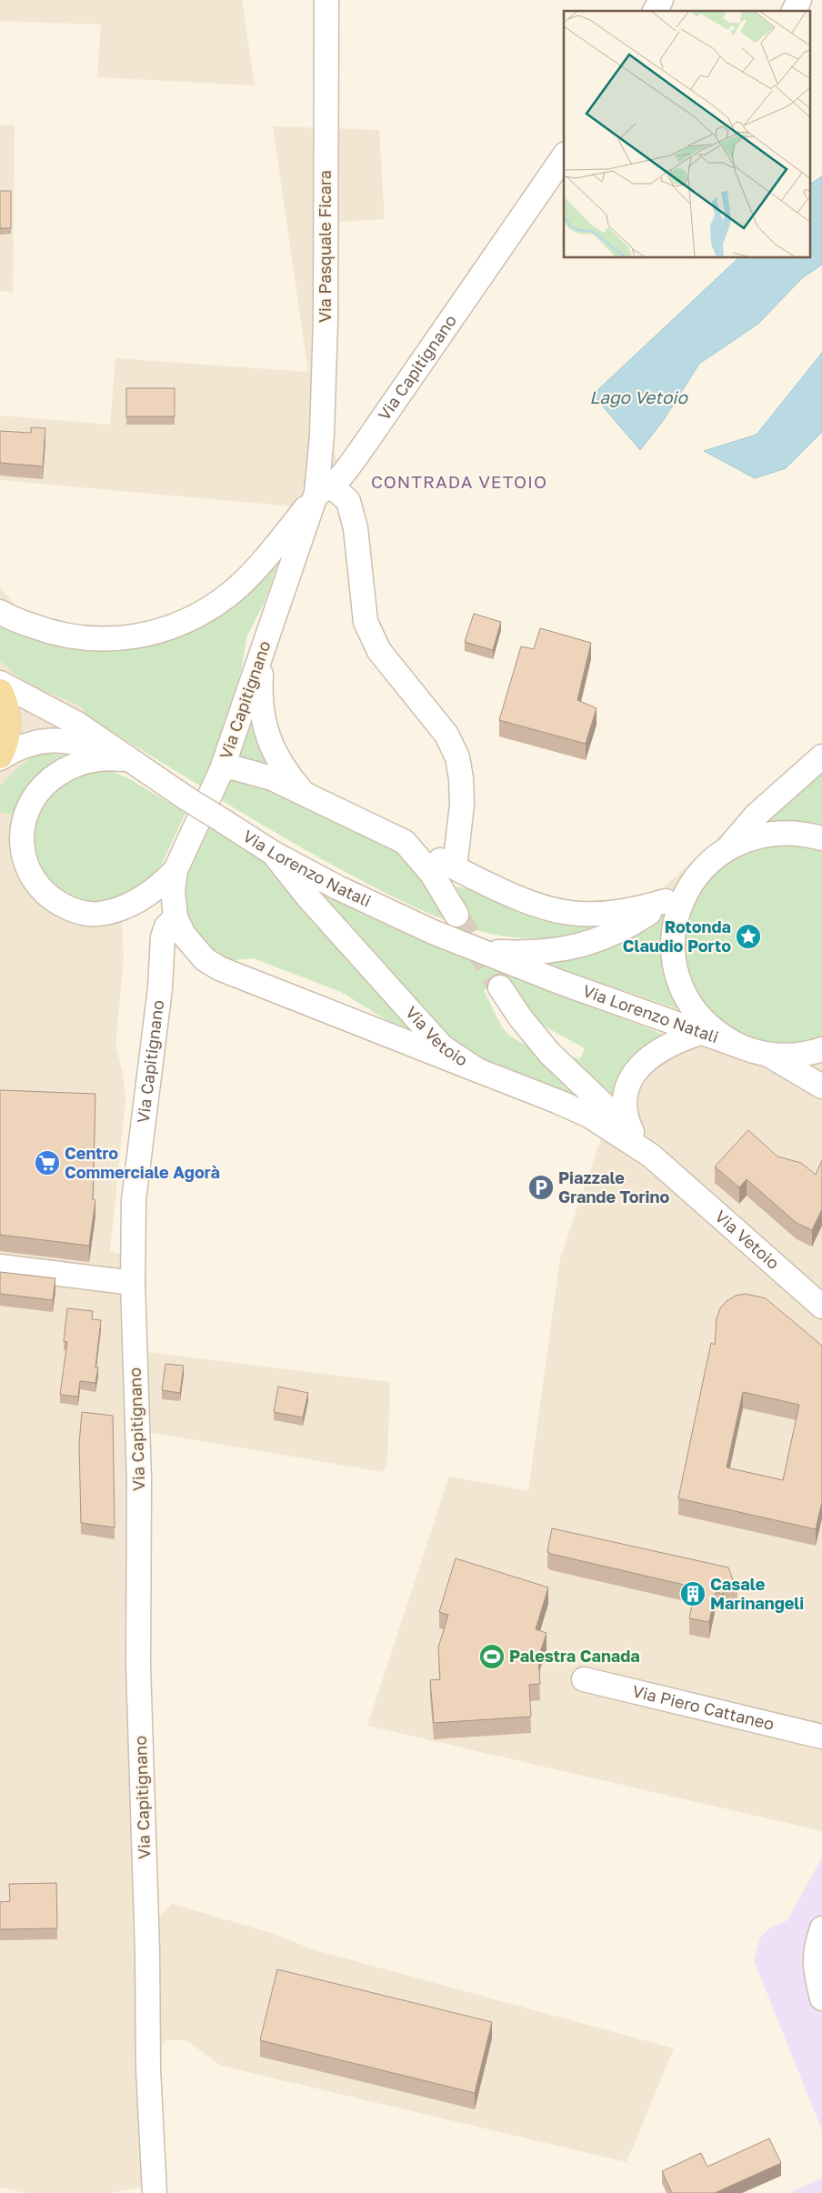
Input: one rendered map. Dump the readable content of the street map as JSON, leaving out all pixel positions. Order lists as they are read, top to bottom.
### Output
{
  "streets": {
    "street": [
      "Via Pasquale Ficara",
      "Via Capitignano",
      "Via Lorenzo Natali",
      "Via Vetoio",
      "Via Piero Cattaneo"
    ]
  },
  "crossings": [
    ["Via Pasquale Ficara", "Via Capitignano"],
    ["Via Lorenzo Natali", "Via Vetoio"]
  ],
  "districts": ["CONTRADA VETOIO"],
  "water": ["Lago Vetoio"],
  "places": {
    "place": ["Rotonda Claudio Porto"],
    "supermarket": ["Centro Commerciale Agorà"],
    "parking": ["Piazzale Grande Torino"],
    "building": ["Casale Marinangeli"],
    "sports": ["Palestra Canada"]
  }
}
